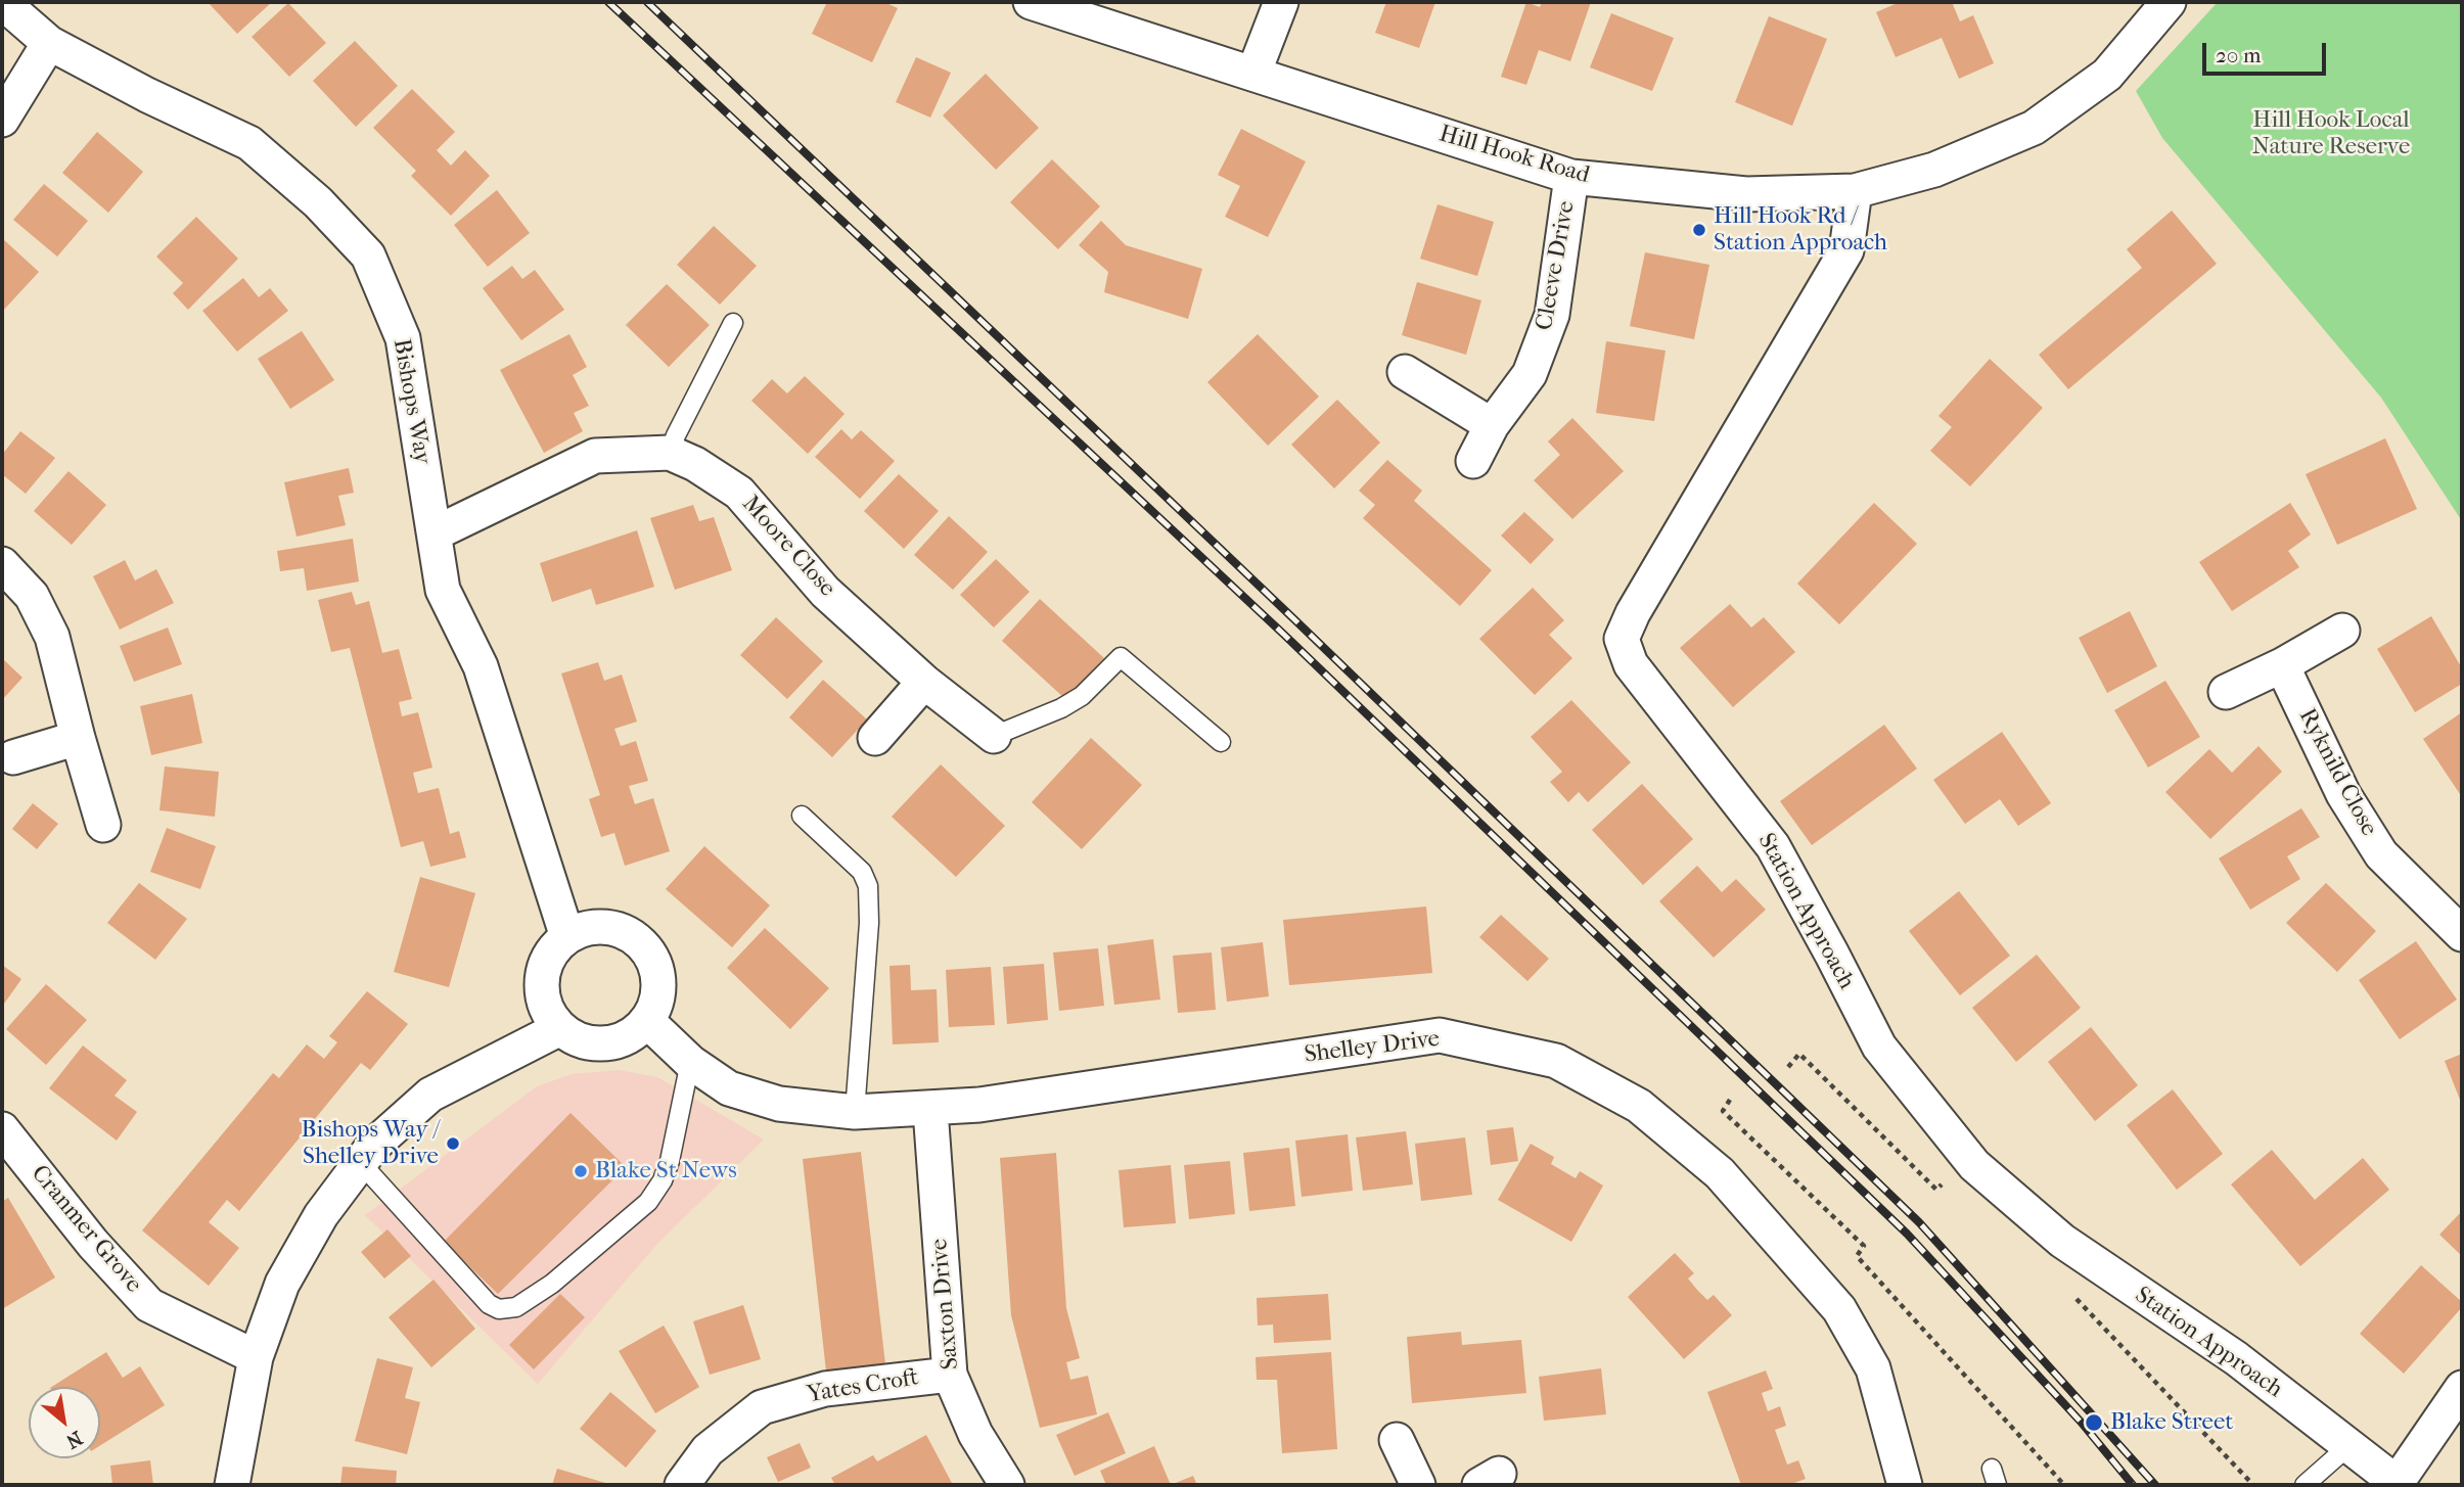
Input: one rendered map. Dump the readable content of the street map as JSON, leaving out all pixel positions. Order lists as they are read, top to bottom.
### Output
{
  "streets": {
    "street": [
      "Hill Hook Road",
      "Cleeve Drive",
      "Bishops Way",
      "Moore Close",
      "Ryknild Close",
      "Station Approach",
      "Shelley Drive",
      "Cranmer Grove",
      "Saxton Drive",
      "Yates Croft"
    ]
  },
  "crossings": [
    ["Hill Hook Road", "Cleeve Drive"],
    ["Hill Hook Road", "Station Approach"],
    ["Bishops Way", "Moore Close"],
    ["Bishops Way", "Shelley Drive"],
    ["Shelley Drive", "Saxton Drive"],
    ["Saxton Drive", "Yates Croft"]
  ],
  "parks": ["Hill Hook Local Nature Reserve"],
  "places": [
    "Hill Hook Rd / Station Approach",
    "Bishops Way / Shelley Drive",
    "Blake St News",
    "Blake Street"
  ],
  "scale_bar": "20 m",
  "north": "bottom right"
}
